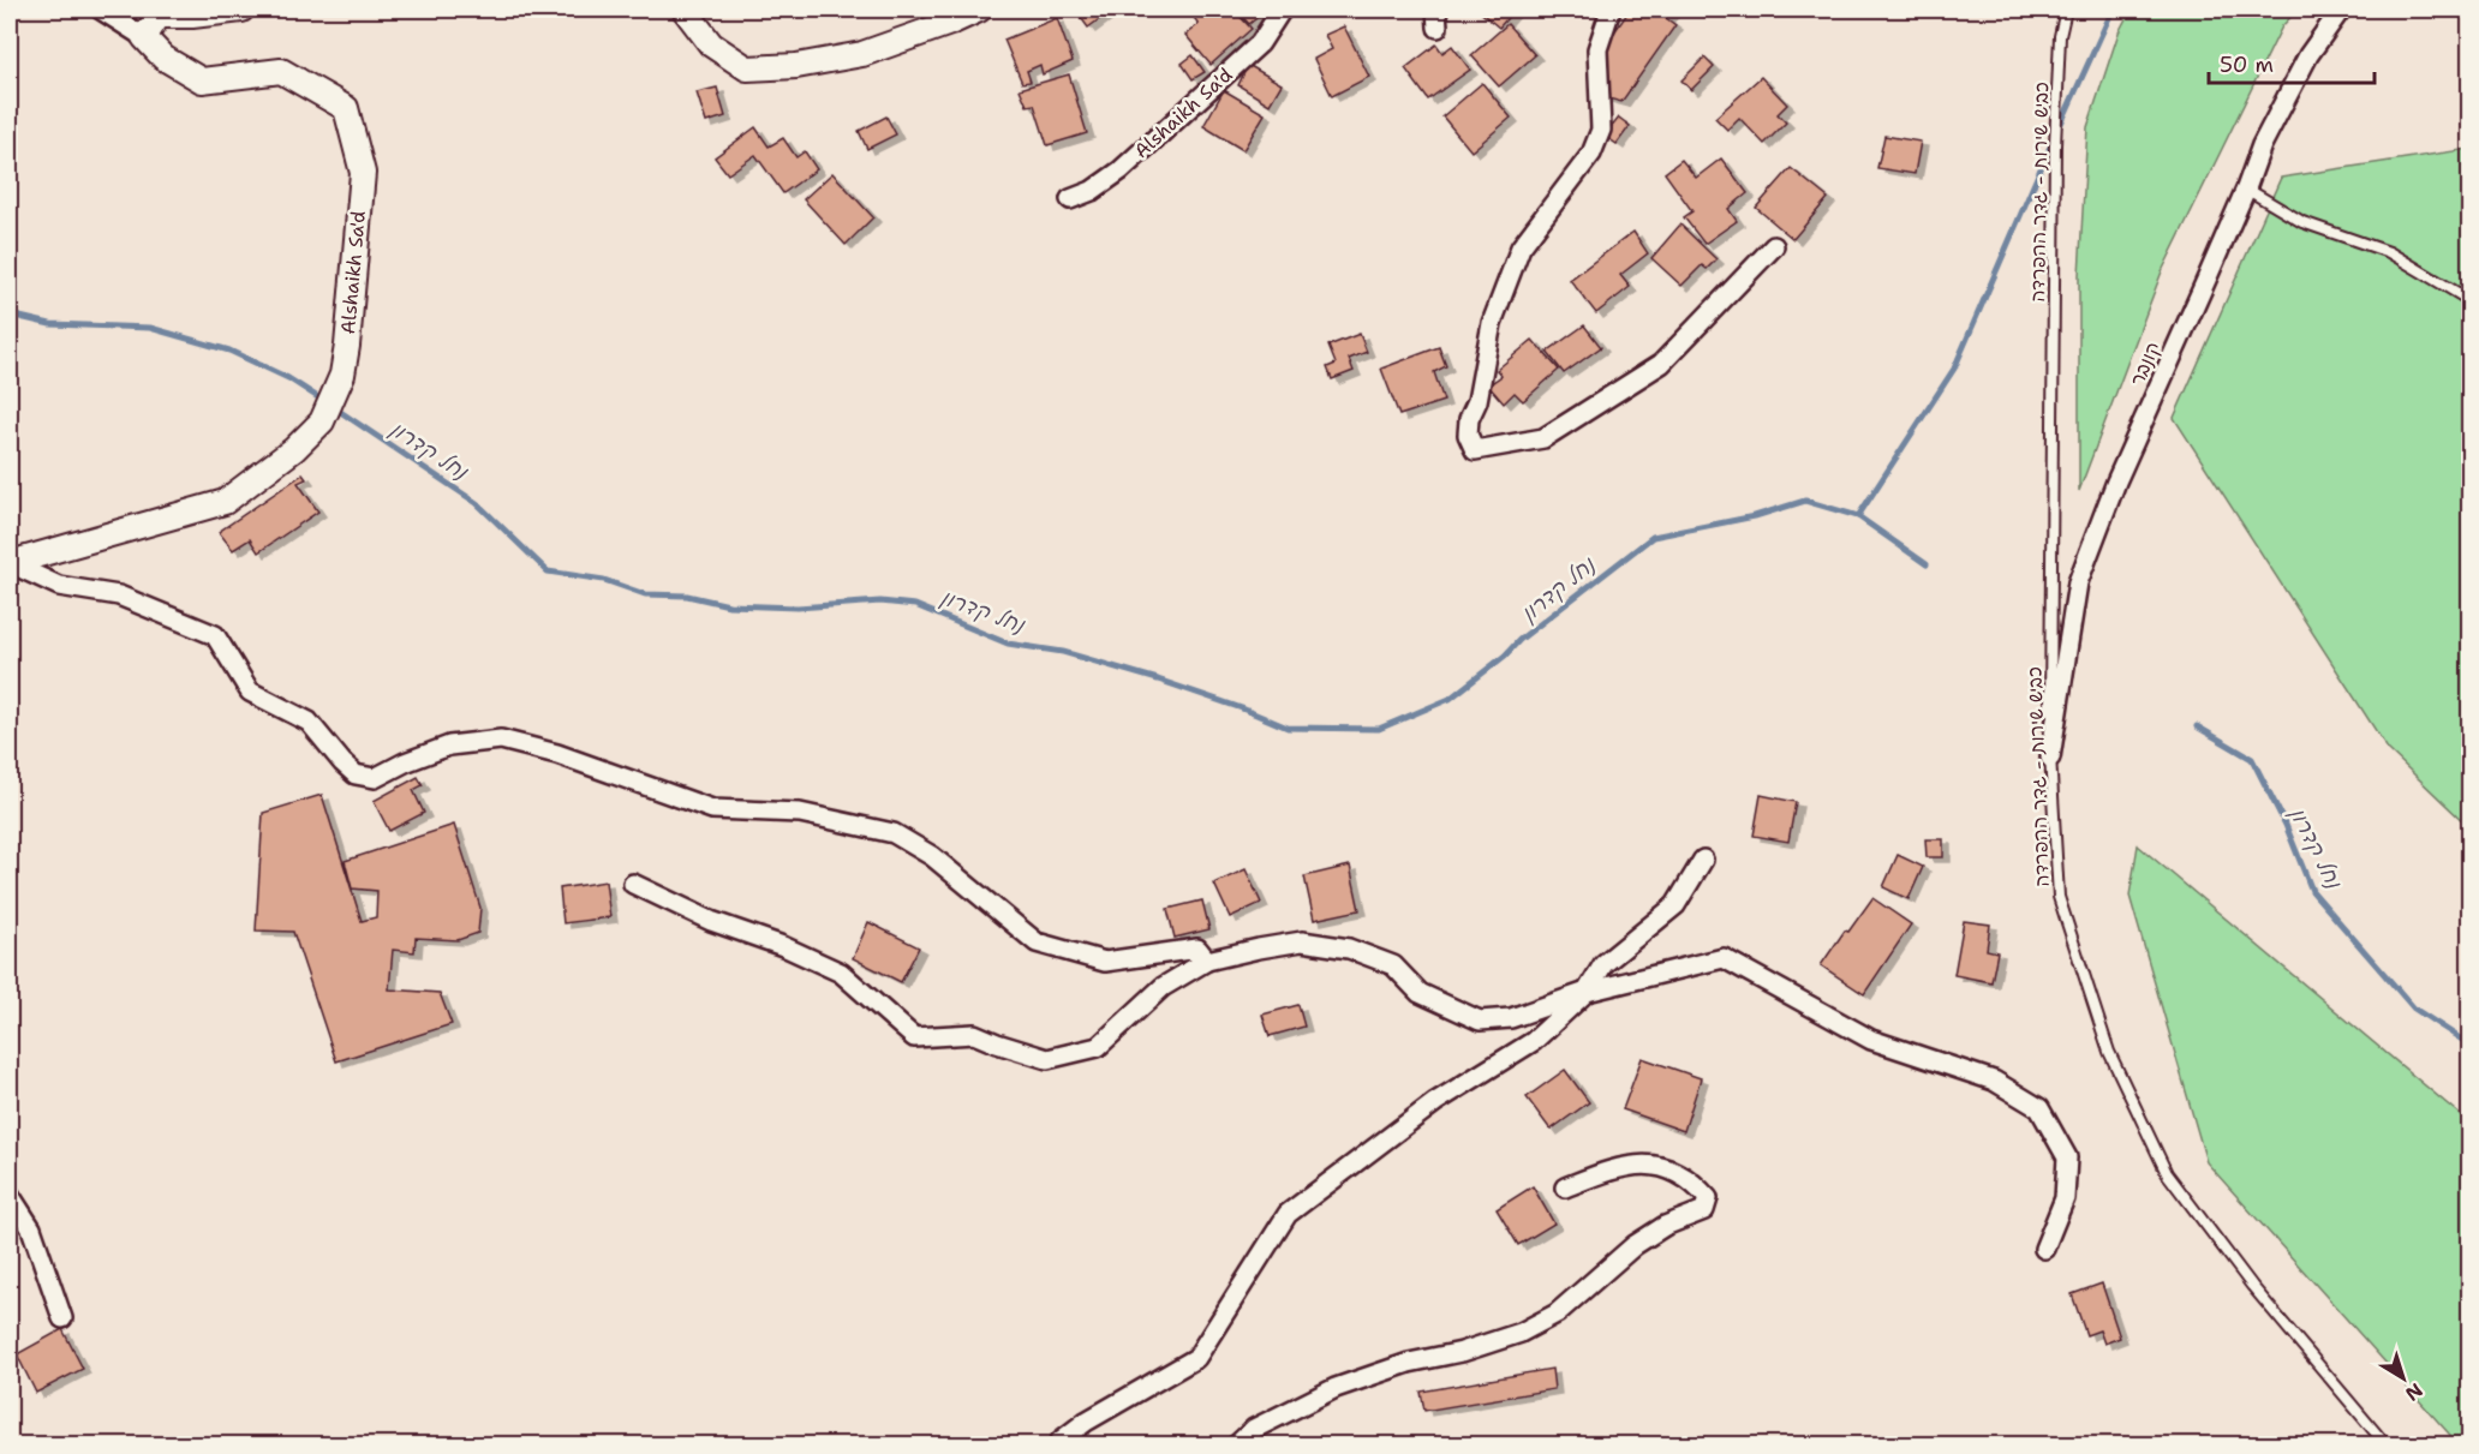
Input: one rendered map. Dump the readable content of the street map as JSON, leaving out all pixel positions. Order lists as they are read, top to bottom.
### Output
{
  "streets": {
    "street": ["Alshaikh Sa'd", "קונבר"],
    "lane": ["כביש שירות - גדר ההפרדה"]
  },
  "crossings": [
    ["כביש שירות - גדר ההפרדה", "קונבר"]
  ],
  "water": ["נחל קדרון"],
  "scale_bar": "50 m",
  "north": "bottom right"
}
